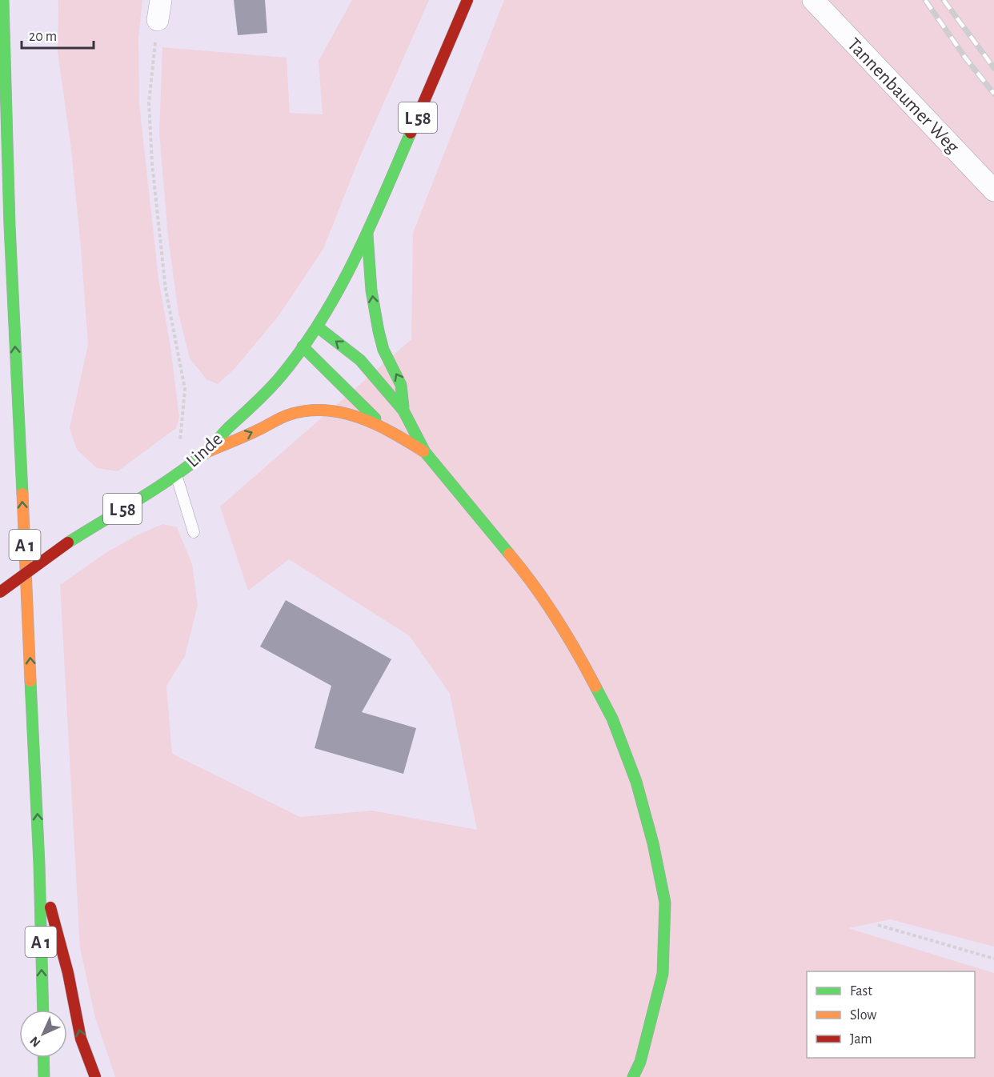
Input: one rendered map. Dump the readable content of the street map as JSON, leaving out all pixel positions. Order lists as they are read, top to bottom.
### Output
{
  "streets": {
    "main road": ["L 58", "Linde", "A 1"],
    "street": ["Tannenbaumer Weg"]
  },
  "crossings": [
    ["L 58", "Linde"]
  ],
  "legend": ["Fast", "Slow", "Jam"],
  "scale_bar": "20 m",
  "north": "bottom left"
}
